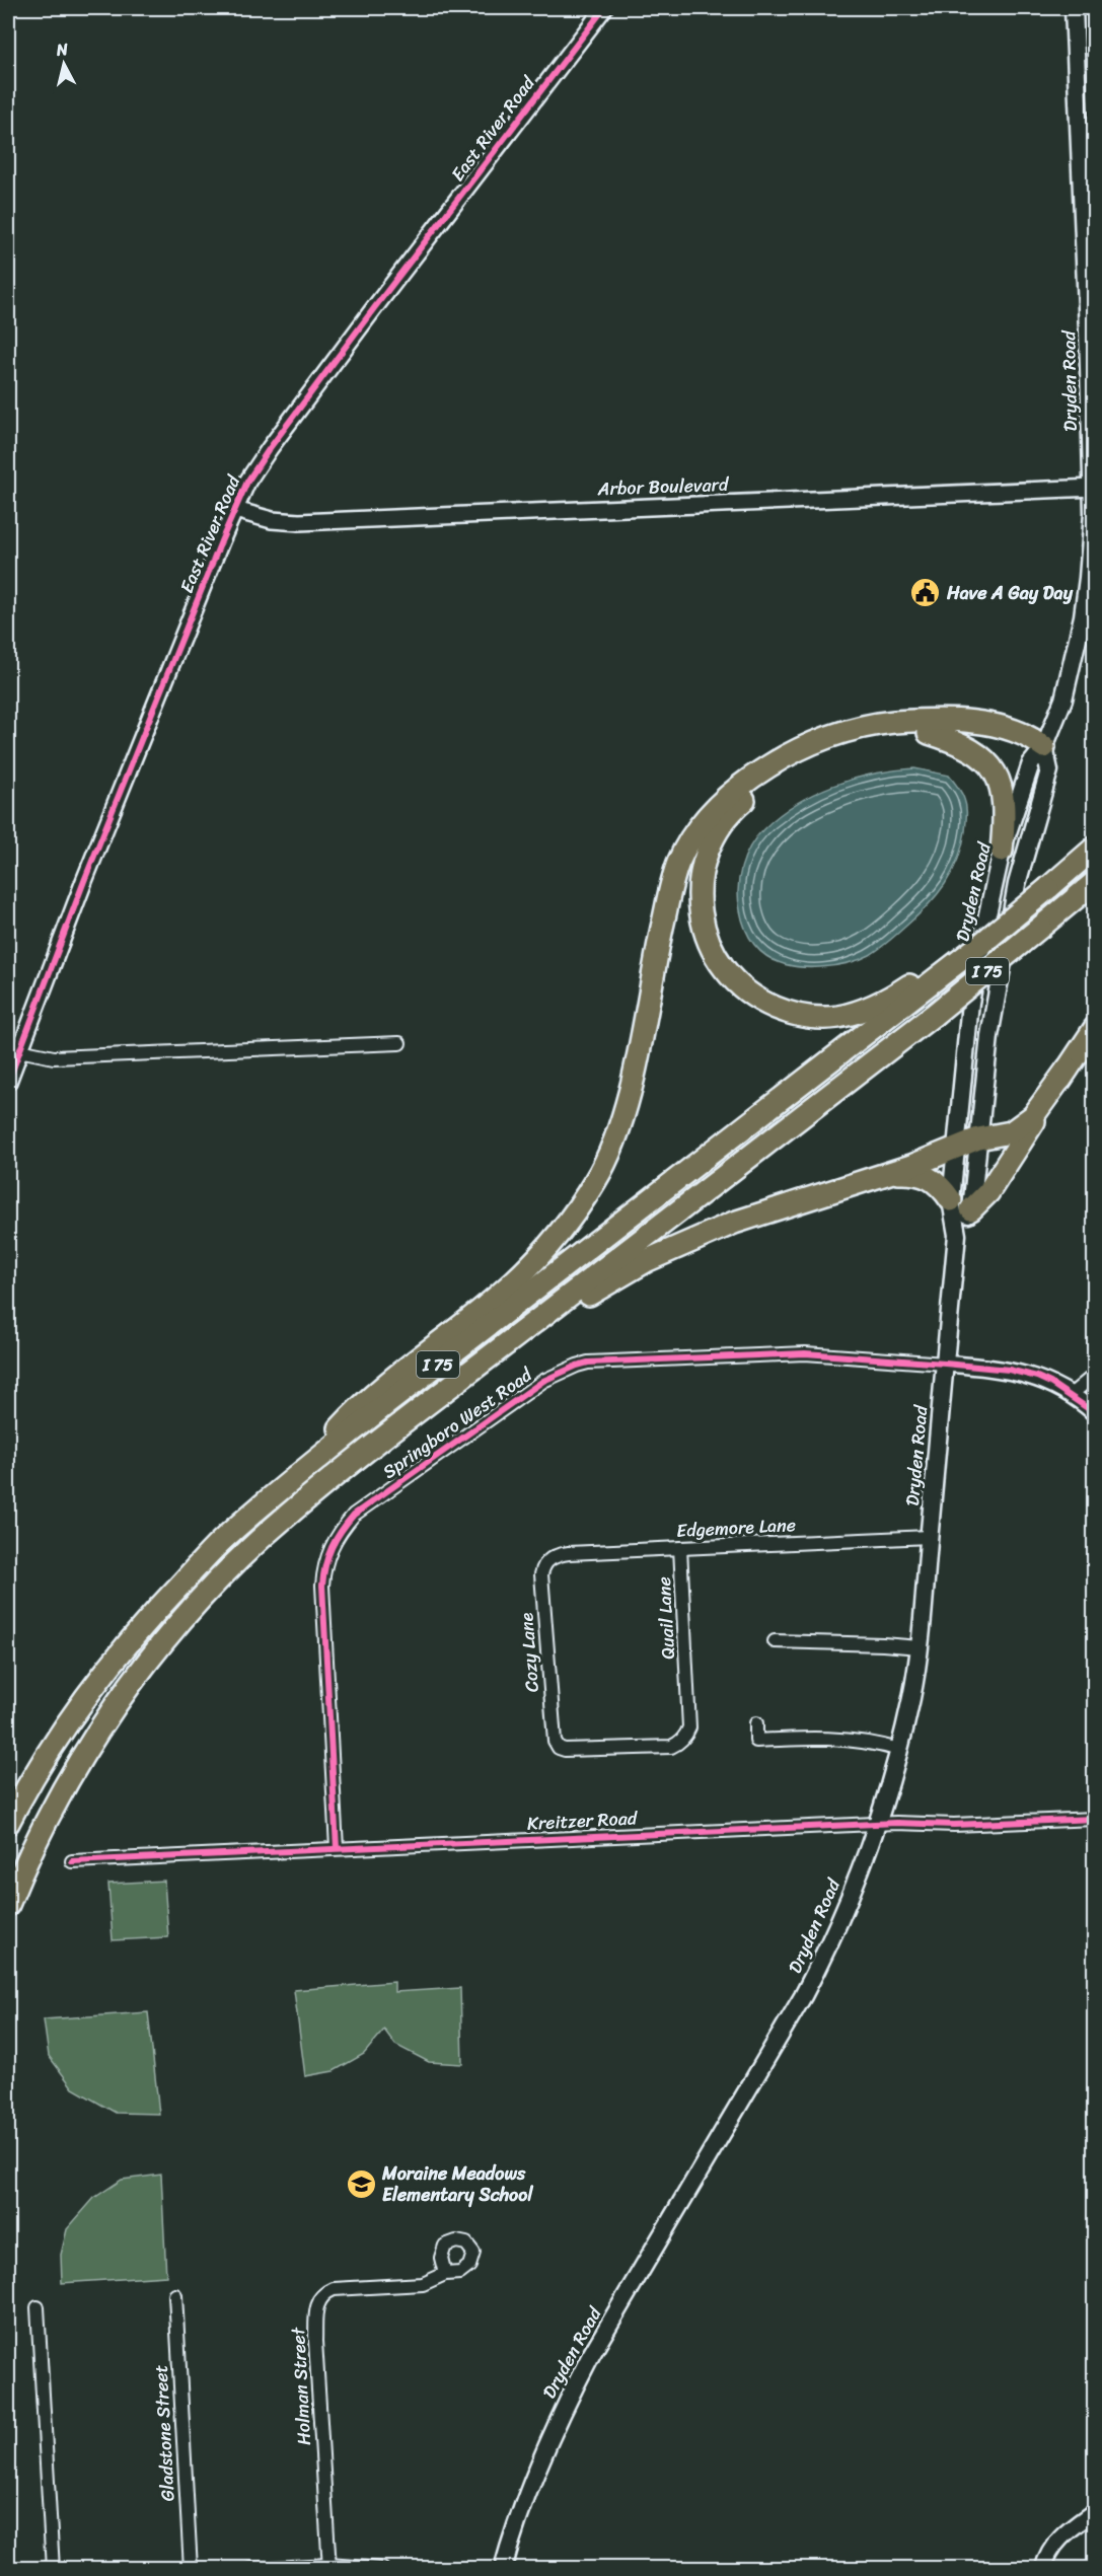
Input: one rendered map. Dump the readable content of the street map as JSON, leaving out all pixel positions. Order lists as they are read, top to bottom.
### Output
{
  "streets": {
    "highway": ["I 75"],
    "main road": ["Dryden Road"],
    "street": [
      "East River Road",
      "Arbor Boulevard",
      "Springboro West Road",
      "Edgemore Lane",
      "Quail Lane",
      "Cozy Lane",
      "Kreitzer Road",
      "Holman Street",
      "Gladstone Street"
    ]
  },
  "crossings": [
    ["East River Road", "Arbor Boulevard"],
    ["Dryden Road", "Arbor Boulevard"],
    ["Dryden Road", "Springboro West Road"],
    ["Dryden Road", "Edgemore Lane"],
    ["Dryden Road", "Kreitzer Road"],
    ["Springboro West Road", "Kreitzer Road"],
    ["Edgemore Lane", "Quail Lane"],
    ["Edgemore Lane", "Cozy Lane"],
    ["Quail Lane", "Cozy Lane"]
  ],
  "places": {
    "public building": ["Have A Gay Day"],
    "school or university": ["Moraine Meadows Elementary School"]
  },
  "north": "top"
}
